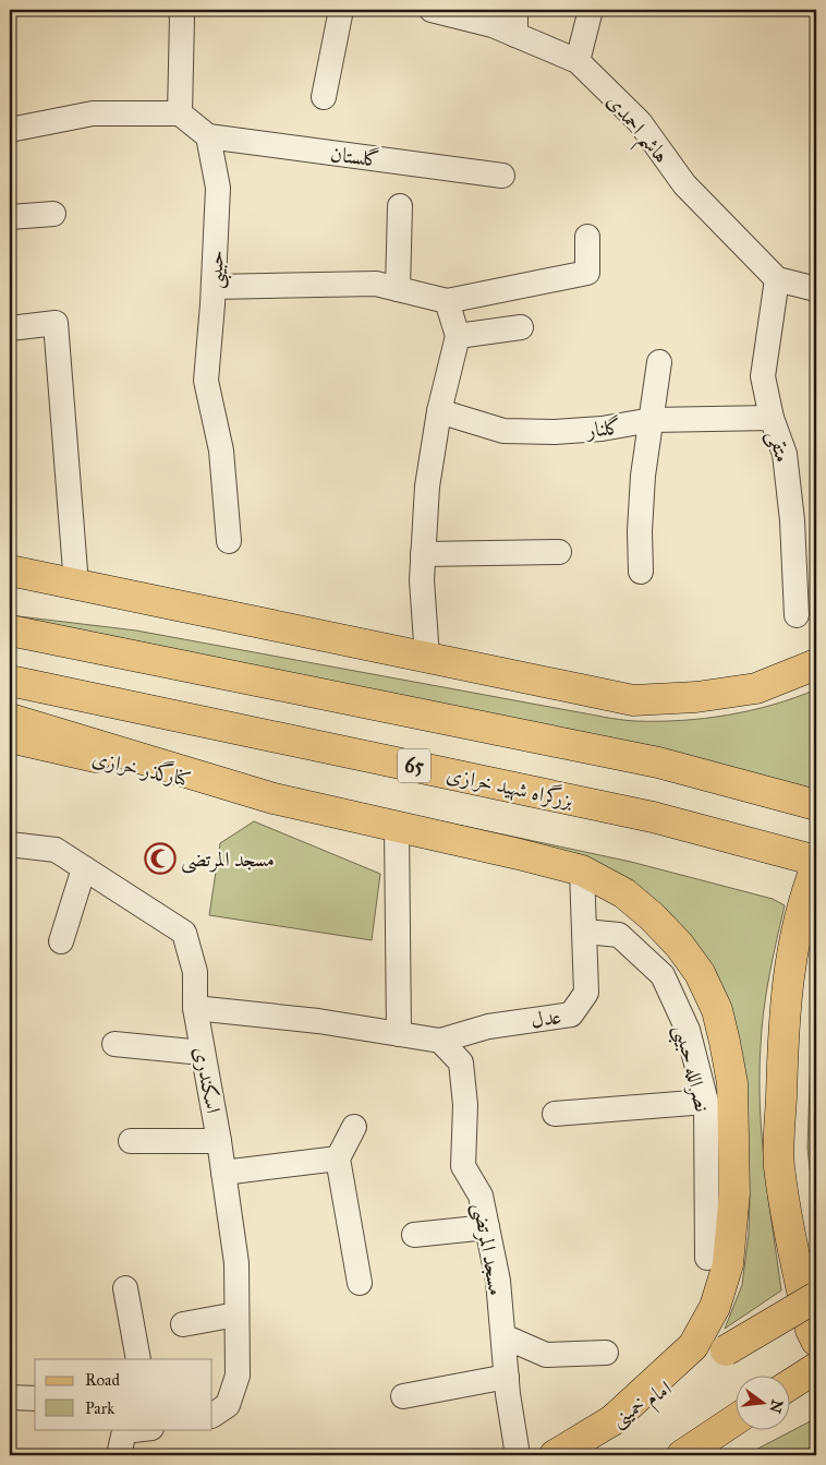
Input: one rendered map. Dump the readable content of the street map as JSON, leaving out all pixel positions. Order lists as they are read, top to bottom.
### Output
{
  "streets": {
    "main road": [
      "65",
      "کنارگذر خرازی",
      "بزرگراه شهید خرازی",
      "امام خمینی"
    ],
    "street": [
      "هاشم احمدی",
      "گلستان",
      "حبیبی",
      "گلنار",
      "متقی",
      "عدل",
      "نصرالله حبیبی",
      "اسکندری",
      "مسجد المرتضی"
    ]
  },
  "crossings": [
    ["هاشم احمدی", "متقی"],
    ["گلستان", "حبیبی"],
    ["گلنار", "متقی"],
    ["عدل", "نصرالله حبیبی"],
    ["عدل", "مسجد المرتضی"]
  ],
  "places": {
    "mosque": ["مسجد المرتضی"]
  },
  "legend": ["Road", "Park"],
  "north": "right"
}
